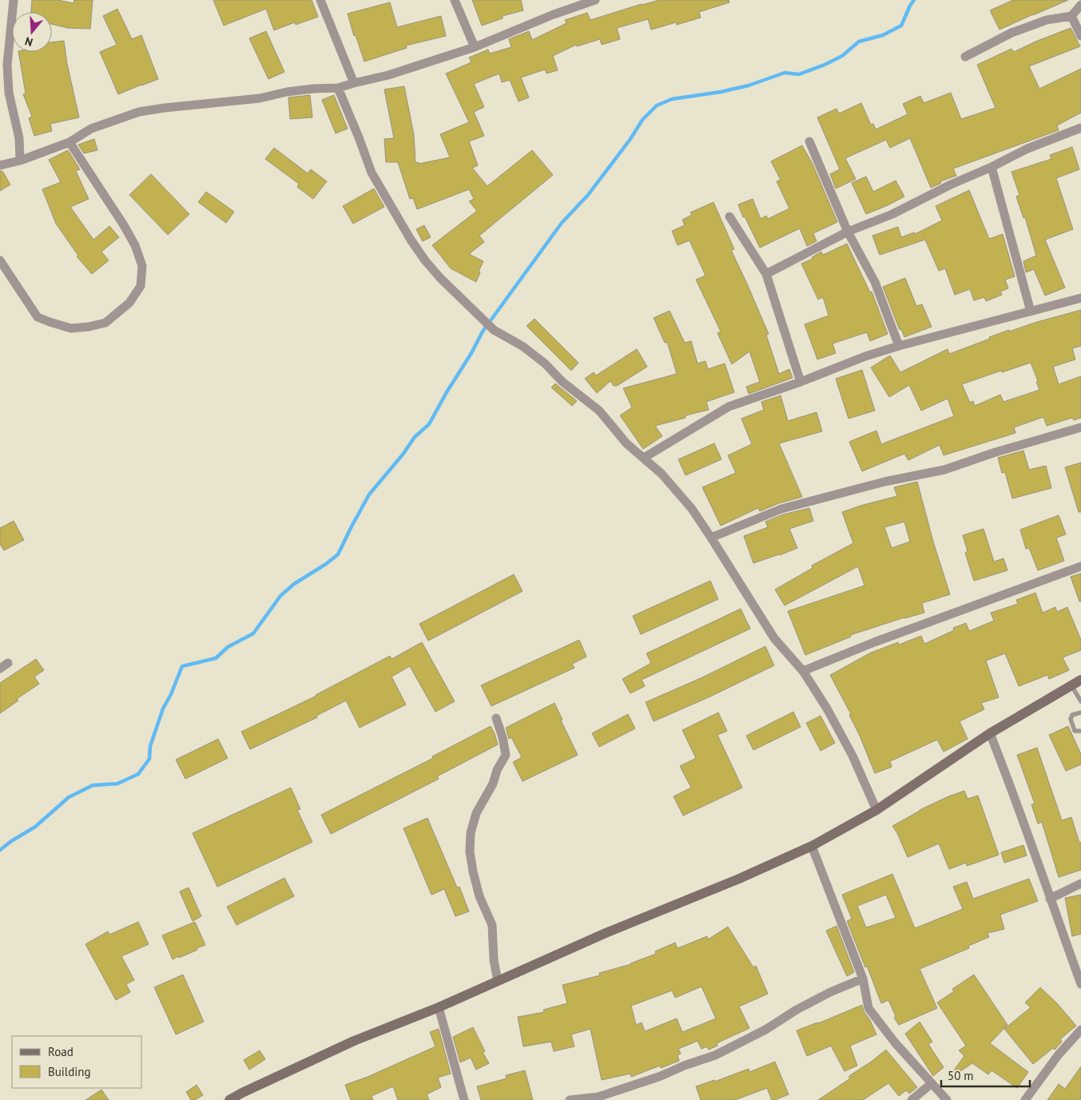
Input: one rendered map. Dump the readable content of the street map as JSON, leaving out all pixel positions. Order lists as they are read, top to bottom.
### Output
{
  "legend": ["Road", "Building"],
  "scale_bar": "50 m",
  "north": "bottom"
}
